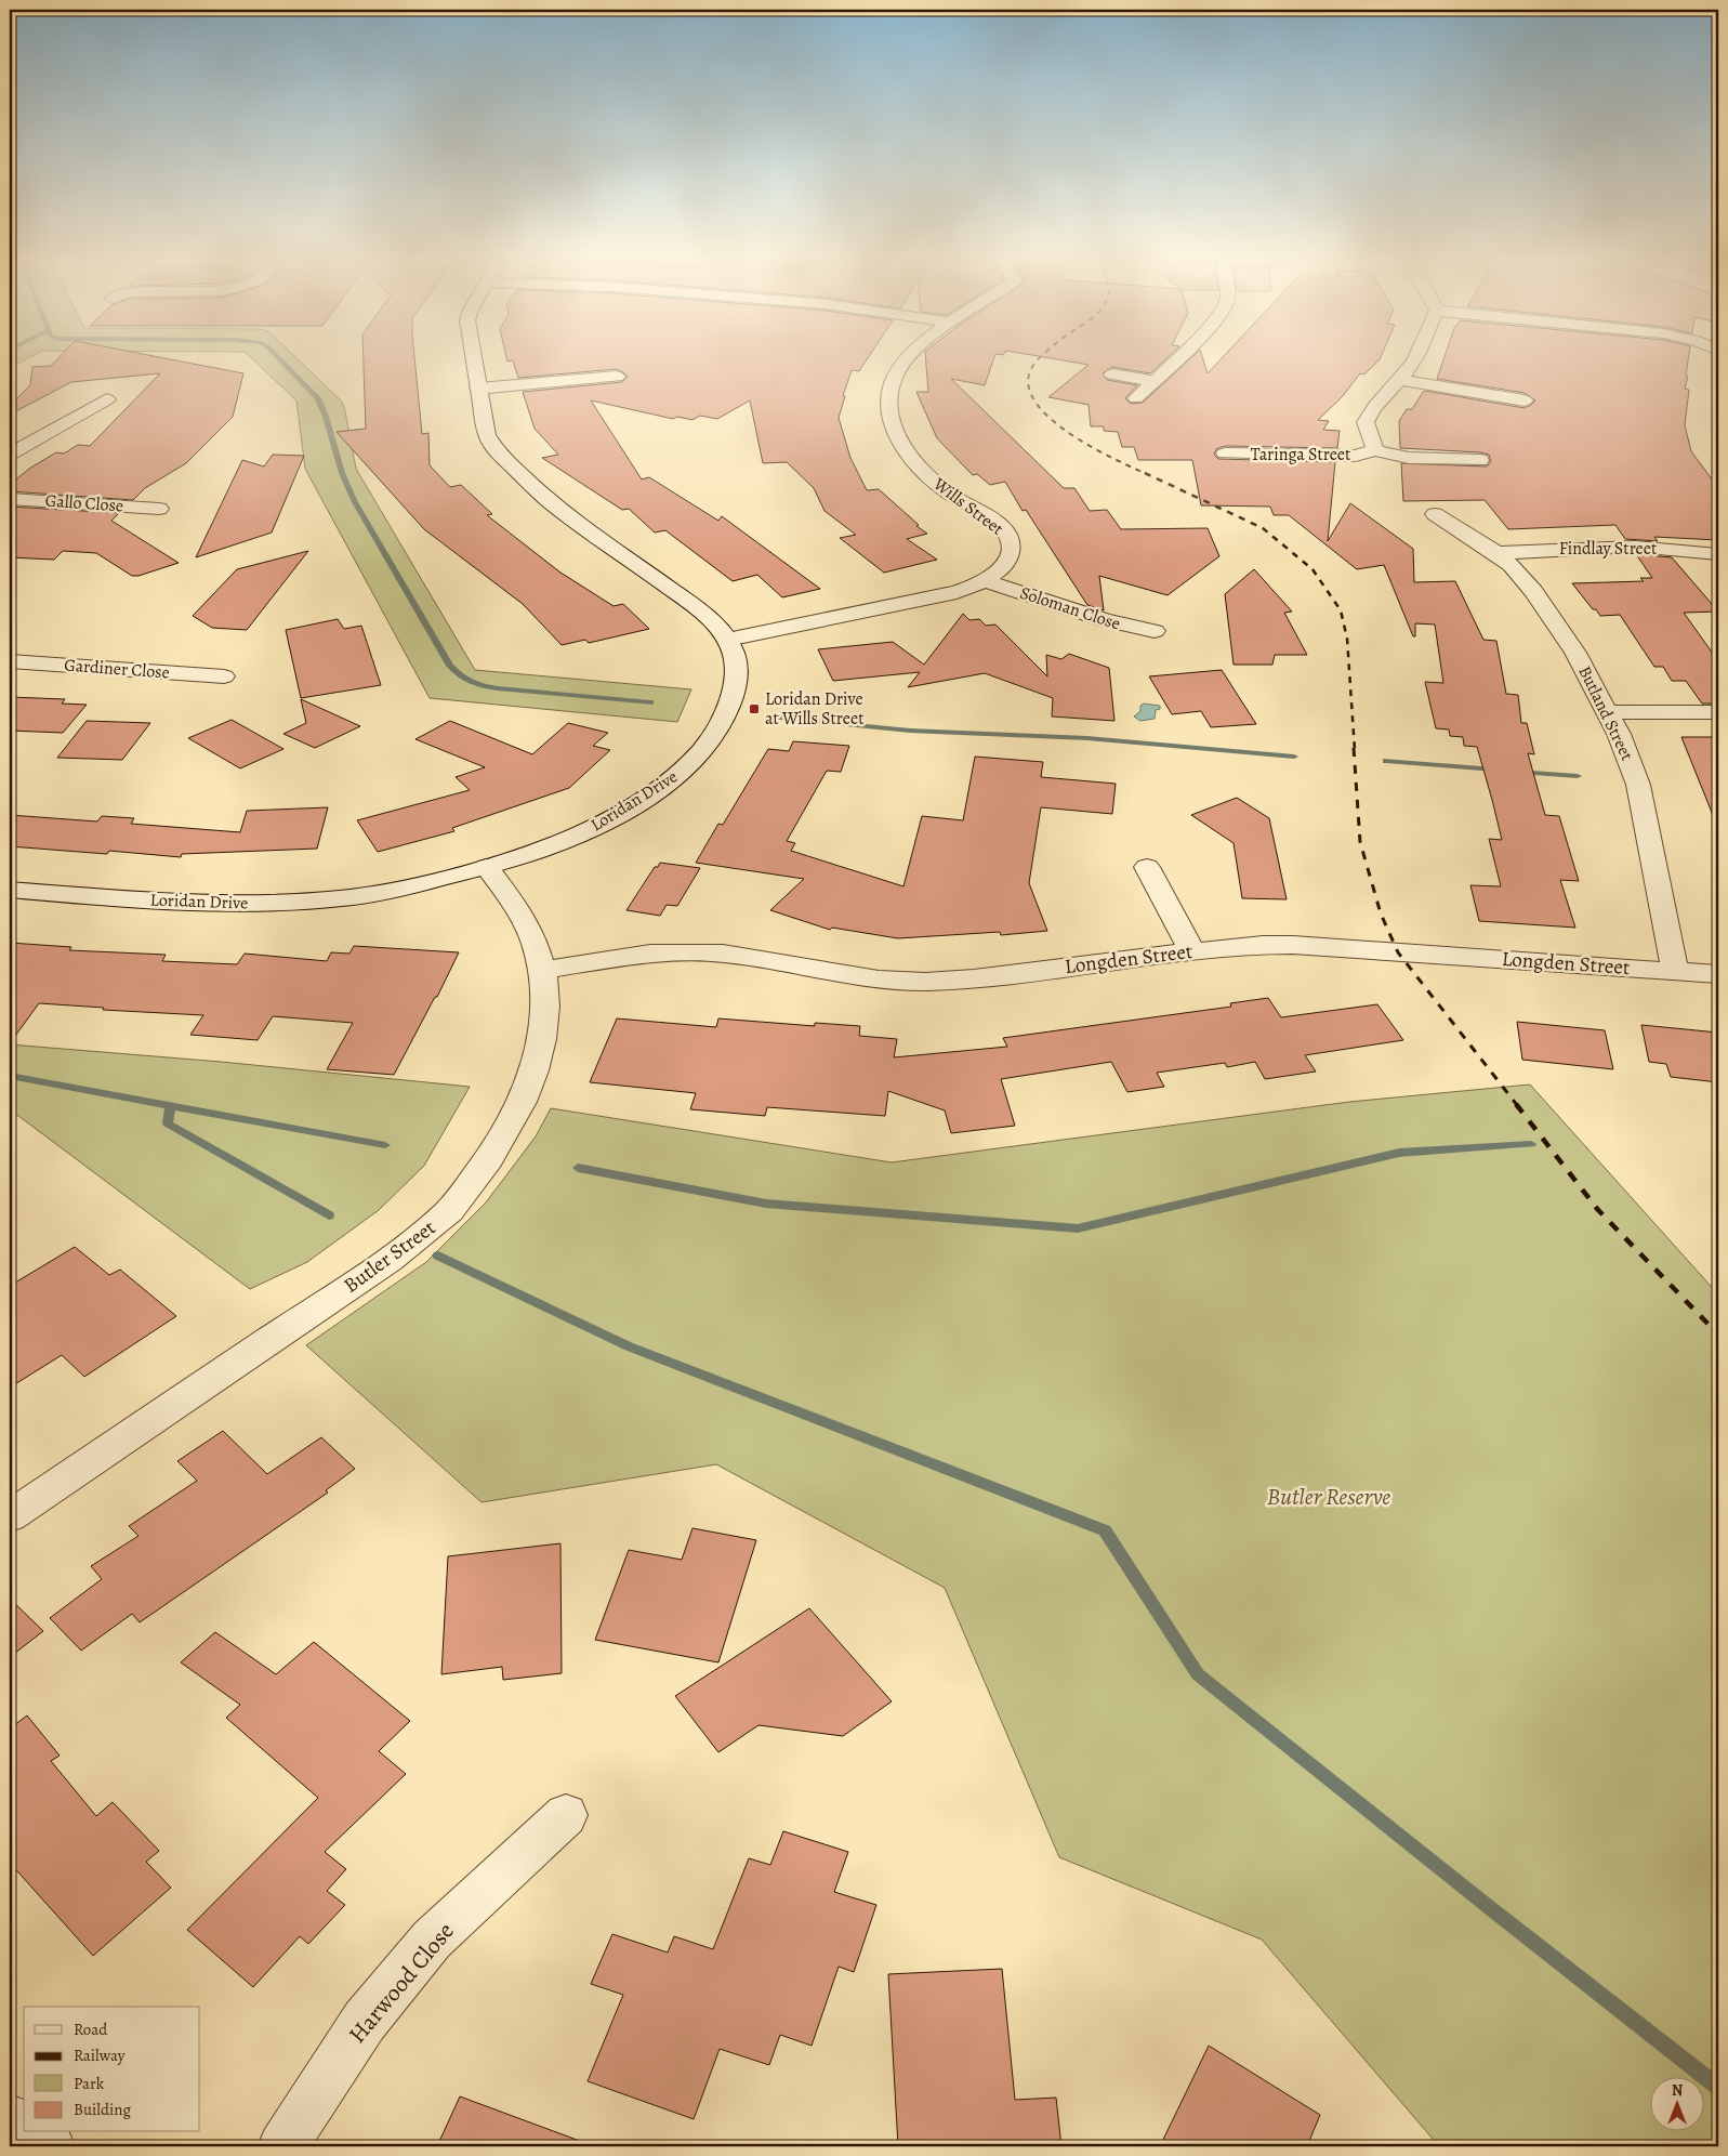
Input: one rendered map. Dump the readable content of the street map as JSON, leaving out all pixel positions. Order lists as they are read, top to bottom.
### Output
{
  "streets": {
    "street": [
      "Taringa Street",
      "Gallo Close",
      "Wills Street",
      "Findlay Street",
      "Soloman Close",
      "Gardiner Close",
      "Butland Street",
      "Loridan Drive",
      "Longden Street",
      "Butler Street",
      "Harwood Close"
    ]
  },
  "crossings": [
    ["Wills Street", "Soloman Close"],
    ["Wills Street", "Loridan Drive"],
    ["Findlay Street", "Butland Street"],
    ["Butland Street", "Longden Street"],
    ["Loridan Drive", "Butler Street"],
    ["Longden Street", "Butler Street"]
  ],
  "parks": ["Butler Reserve"],
  "places": {
    "transit": ["Loridan Drive at Wills Street"]
  },
  "legend": [
    "Road",
    "Railway",
    "Park",
    "Building"
  ],
  "north": "top"
}
